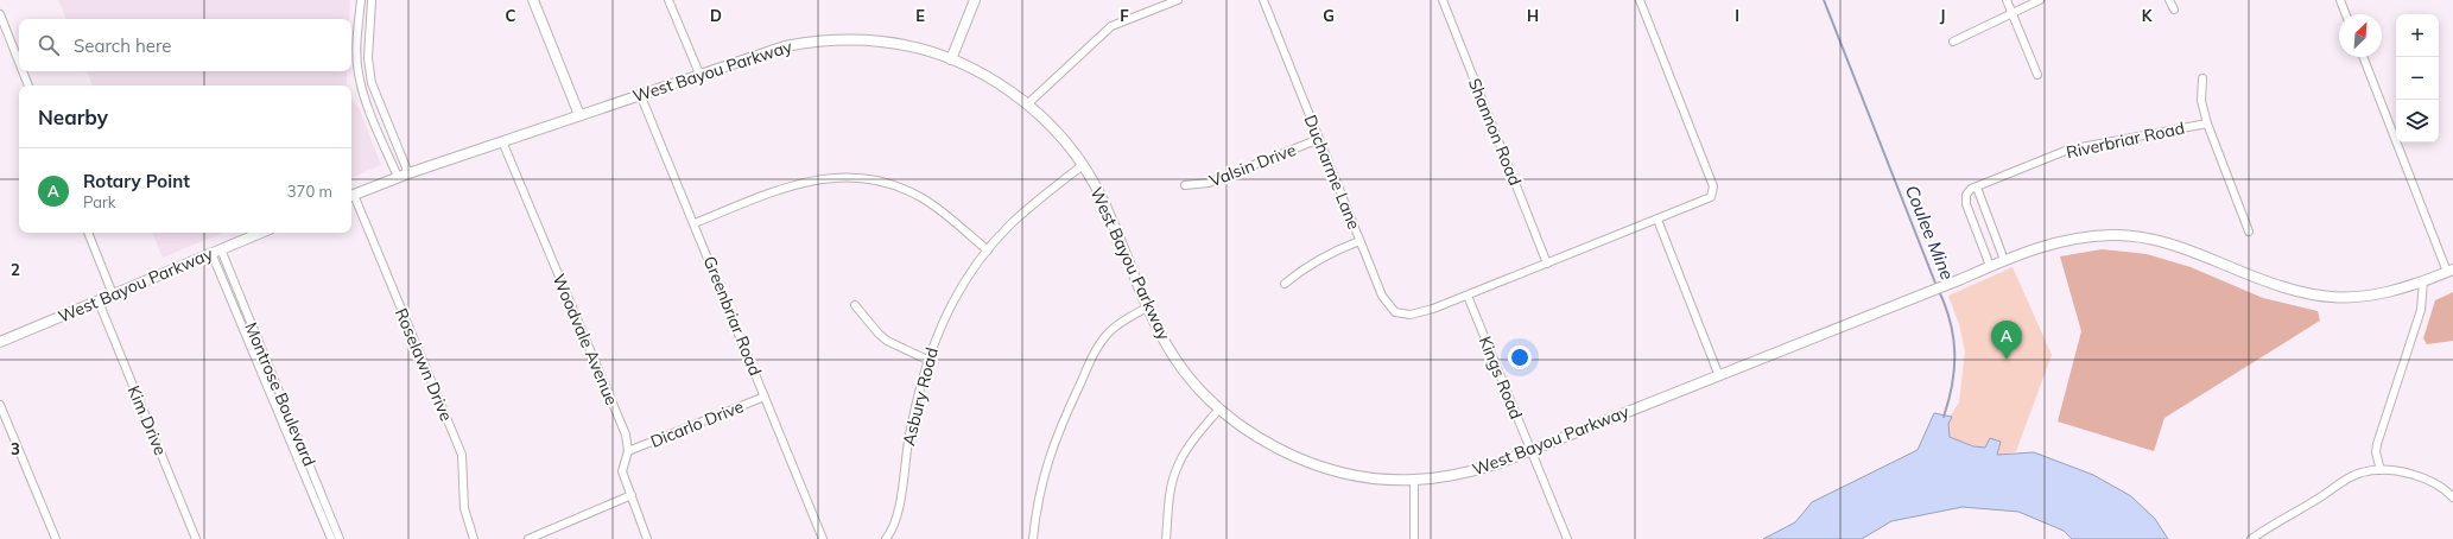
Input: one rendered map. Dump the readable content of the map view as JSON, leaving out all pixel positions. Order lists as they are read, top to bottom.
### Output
{
  "streets": {
    "street": [
      "West Bayou Parkway",
      "Shannon Road",
      "Riverbriar Road",
      "Valsin Drive",
      "Ducharme Lane",
      "Greenbriar Road",
      "Woodvale Avenue",
      "Roselawn Drive",
      "Kings Road",
      "Montrose Boulevard",
      "Asbury Road",
      "Kim Drive",
      "Dicarlo Drive"
    ]
  },
  "crossings": [
    ["West Bayou Parkway", "Riverbriar Road"],
    ["West Bayou Parkway", "Greenbriar Road"],
    ["West Bayou Parkway", "Woodvale Avenue"],
    ["West Bayou Parkway", "Roselawn Drive"],
    ["West Bayou Parkway", "Kings Road"],
    ["West Bayou Parkway", "Montrose Boulevard"],
    ["West Bayou Parkway", "Asbury Road"],
    ["West Bayou Parkway", "Kim Drive"],
    ["Valsin Drive", "Ducharme Lane"],
    ["Ducharme Lane", "Kings Road"],
    ["Greenbriar Road", "Dicarlo Drive"],
    ["Woodvale Avenue", "Dicarlo Drive"]
  ],
  "water": ["Coulee Mine"],
  "north": "top right",
  "page": {
    "map_buttons": ["+", "−"],
    "search": "Search here",
    "heading": "Nearby",
    "list": [
      {
        "mark": "A",
        "name": "Rotary Point",
        "note": "Park",
        "value": "370 m"
      }
    ],
    "pins": "A"
  },
  "grid": {
    "columns": [
      "C",
      "D",
      "E",
      "F",
      "G",
      "H",
      "I",
      "J",
      "K"
    ],
    "rows": ["2", "3"]
  }
}
